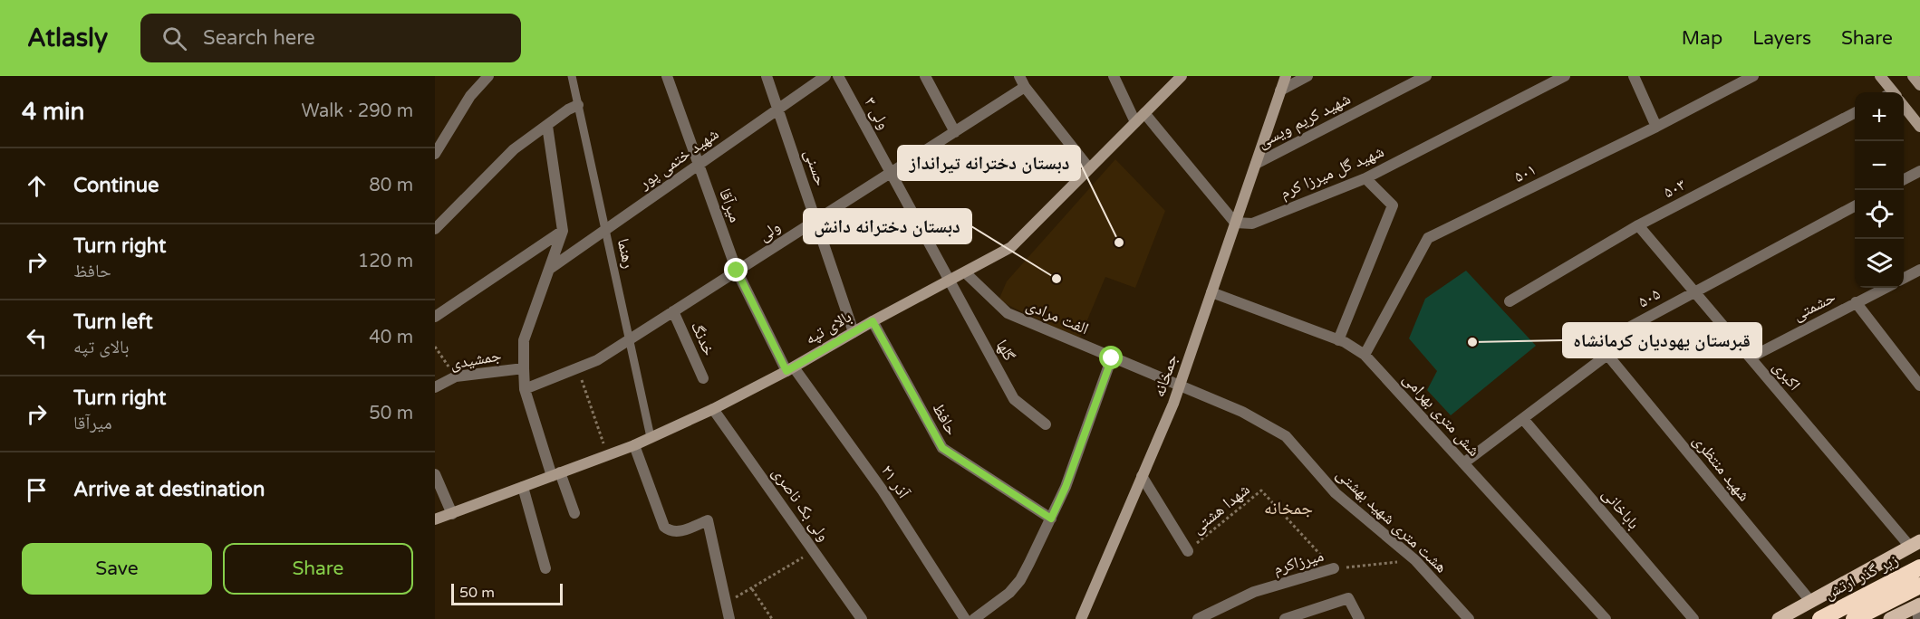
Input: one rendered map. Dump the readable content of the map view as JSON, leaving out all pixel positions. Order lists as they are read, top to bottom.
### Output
{
  "streets": {
    "highway": ["زیر گذر ارتش"],
    "street": [
      "ولی ۳",
      "شهید کریم ویسی",
      "شهید ختمی پور",
      "حسنی",
      "شهید گل میرزا کرم",
      "۵۰۱",
      "۵۰۳",
      "میرآقا",
      "ولی",
      "۵۰۵",
      "حشمتی",
      "الفت مرادی",
      "بالای تپه",
      "خدنگ",
      "گلها",
      "جمشیدی",
      "جمخانه",
      "اکبری",
      "شش متری بهرامی",
      "حافظ",
      "شهید منتظری",
      "۲۱ آذر",
      "ولی بک ناصری",
      "باباخانی",
      "هشت متری شهید بهشتی",
      "میرزاکرم"
    ],
    "lane": ["رهنما"],
    "path": ["شهدا هشتی"]
  },
  "crossings": [
    ["ولی ۳", "ولی"],
    ["ولی ۳", "بالای تپه"],
    ["ولی ۳", "گلها"],
    ["شهید کریم ویسی", "جمخانه"],
    ["شهید ختمی پور", "حسنی"],
    ["شهید ختمی پور", "میرآقا"],
    ["شهید ختمی پور", "رهنما"],
    ["حسنی", "ولی"],
    ["حسنی", "بالای تپه"],
    ["شهید گل میرزا کرم", "جمخانه"],
    ["۵۰۱", "شش متری بهرامی"],
    ["۵۰۳", "اکبری"],
    ["میرآقا", "ولی"],
    ["میرآقا", "بالای تپه"],
    ["میرآقا", "۲۱ آذر"],
    ["ولی", "رهنما"],
    ["ولی", "خدنگ"],
    ["رهنما", "بالای تپه"],
    ["۵۰۵", "اکبری"],
    ["۵۰۵", "شهید منتظری"],
    ["حشمتی", "اکبری"],
    ["الفت مرادی", "بالای تپه"],
    ["الفت مرادی", "جمخانه"],
    ["الفت مرادی", "هشت متری شهید بهشتی"],
    ["بالای تپه", "گلها"],
    ["بالای تپه", "حافظ"],
    ["بالای تپه", "۲۱ آذر"],
    ["بالای تپه", "ولی بک ناصری"],
    ["جمخانه", "شش متری بهرامی"],
    ["جمخانه", "هشت متری شهید بهشتی"],
    ["شهدا هشتی", "میرزاکرم"],
    ["هشت متری شهید بهشتی", "میرزاکرم"]
  ],
  "districts": ["جمخانه"],
  "places": ["دبستان دخترانه تیرانداز", "دبستان دخترانه دانش", "قبرستان یهودیان کرمانشاه"],
  "scale_bar": "50 m",
  "page": {
    "header": "Atlasly",
    "search": "Search here",
    "nav": ["Map", "Layers", "Share"],
    "heading": ["4 min", "Walk · 290 m"],
    "map_buttons": ["+", "−"],
    "list": [
      ["Continue", "80 m"],
      ["Turn right", "حافظ", "120 m"],
      ["Turn left", "بالای تپه", "40 m"],
      ["Turn right", "میرآقا", "50 m"],
      "Arrive at destination"
    ],
    "buttons": ["Save", "Share"],
    "scale": "50 m"
  }
}
